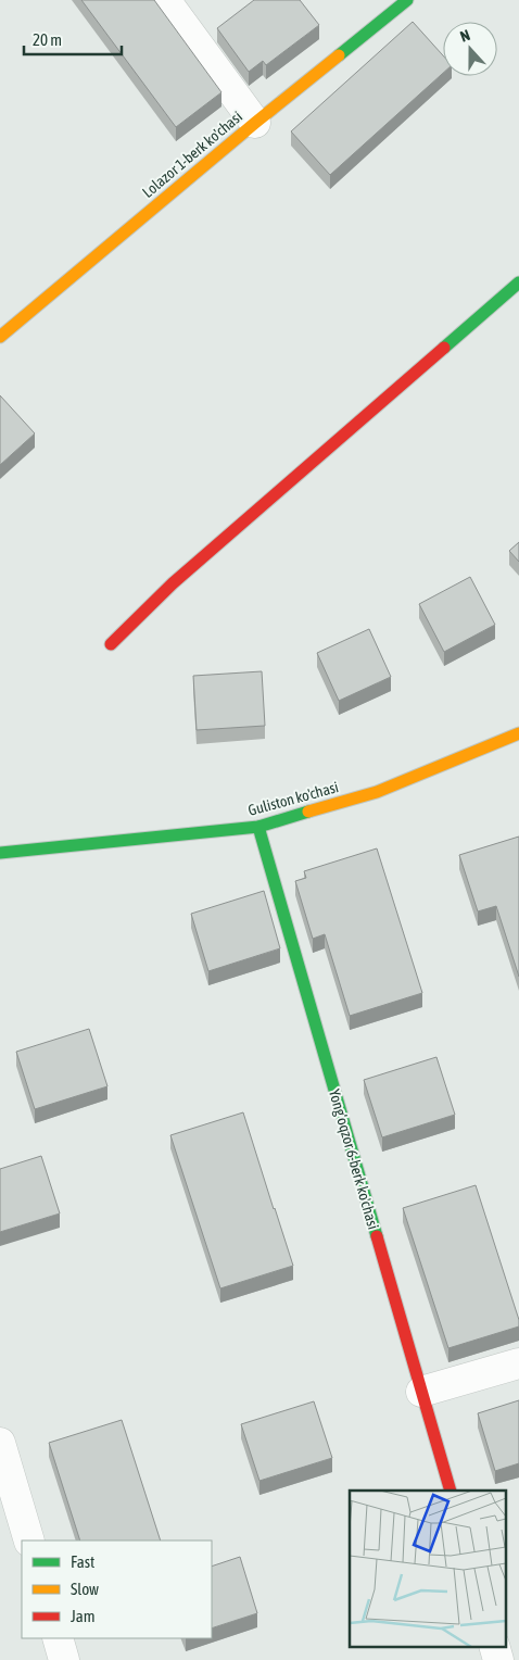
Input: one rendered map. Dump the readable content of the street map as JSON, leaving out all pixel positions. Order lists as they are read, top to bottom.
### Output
{
  "streets": {
    "street": ["Lolazor 1-berk ko'chasi", "Guliston ko'chasi", "Yong‘oqzor 6-berk ko'chasi"]
  },
  "crossings": [
    ["Guliston ko'chasi", "Yong‘oqzor 6-berk ko'chasi"]
  ],
  "legend": ["Fast", "Slow", "Jam"],
  "scale_bar": "20 m",
  "north": "top"
}
